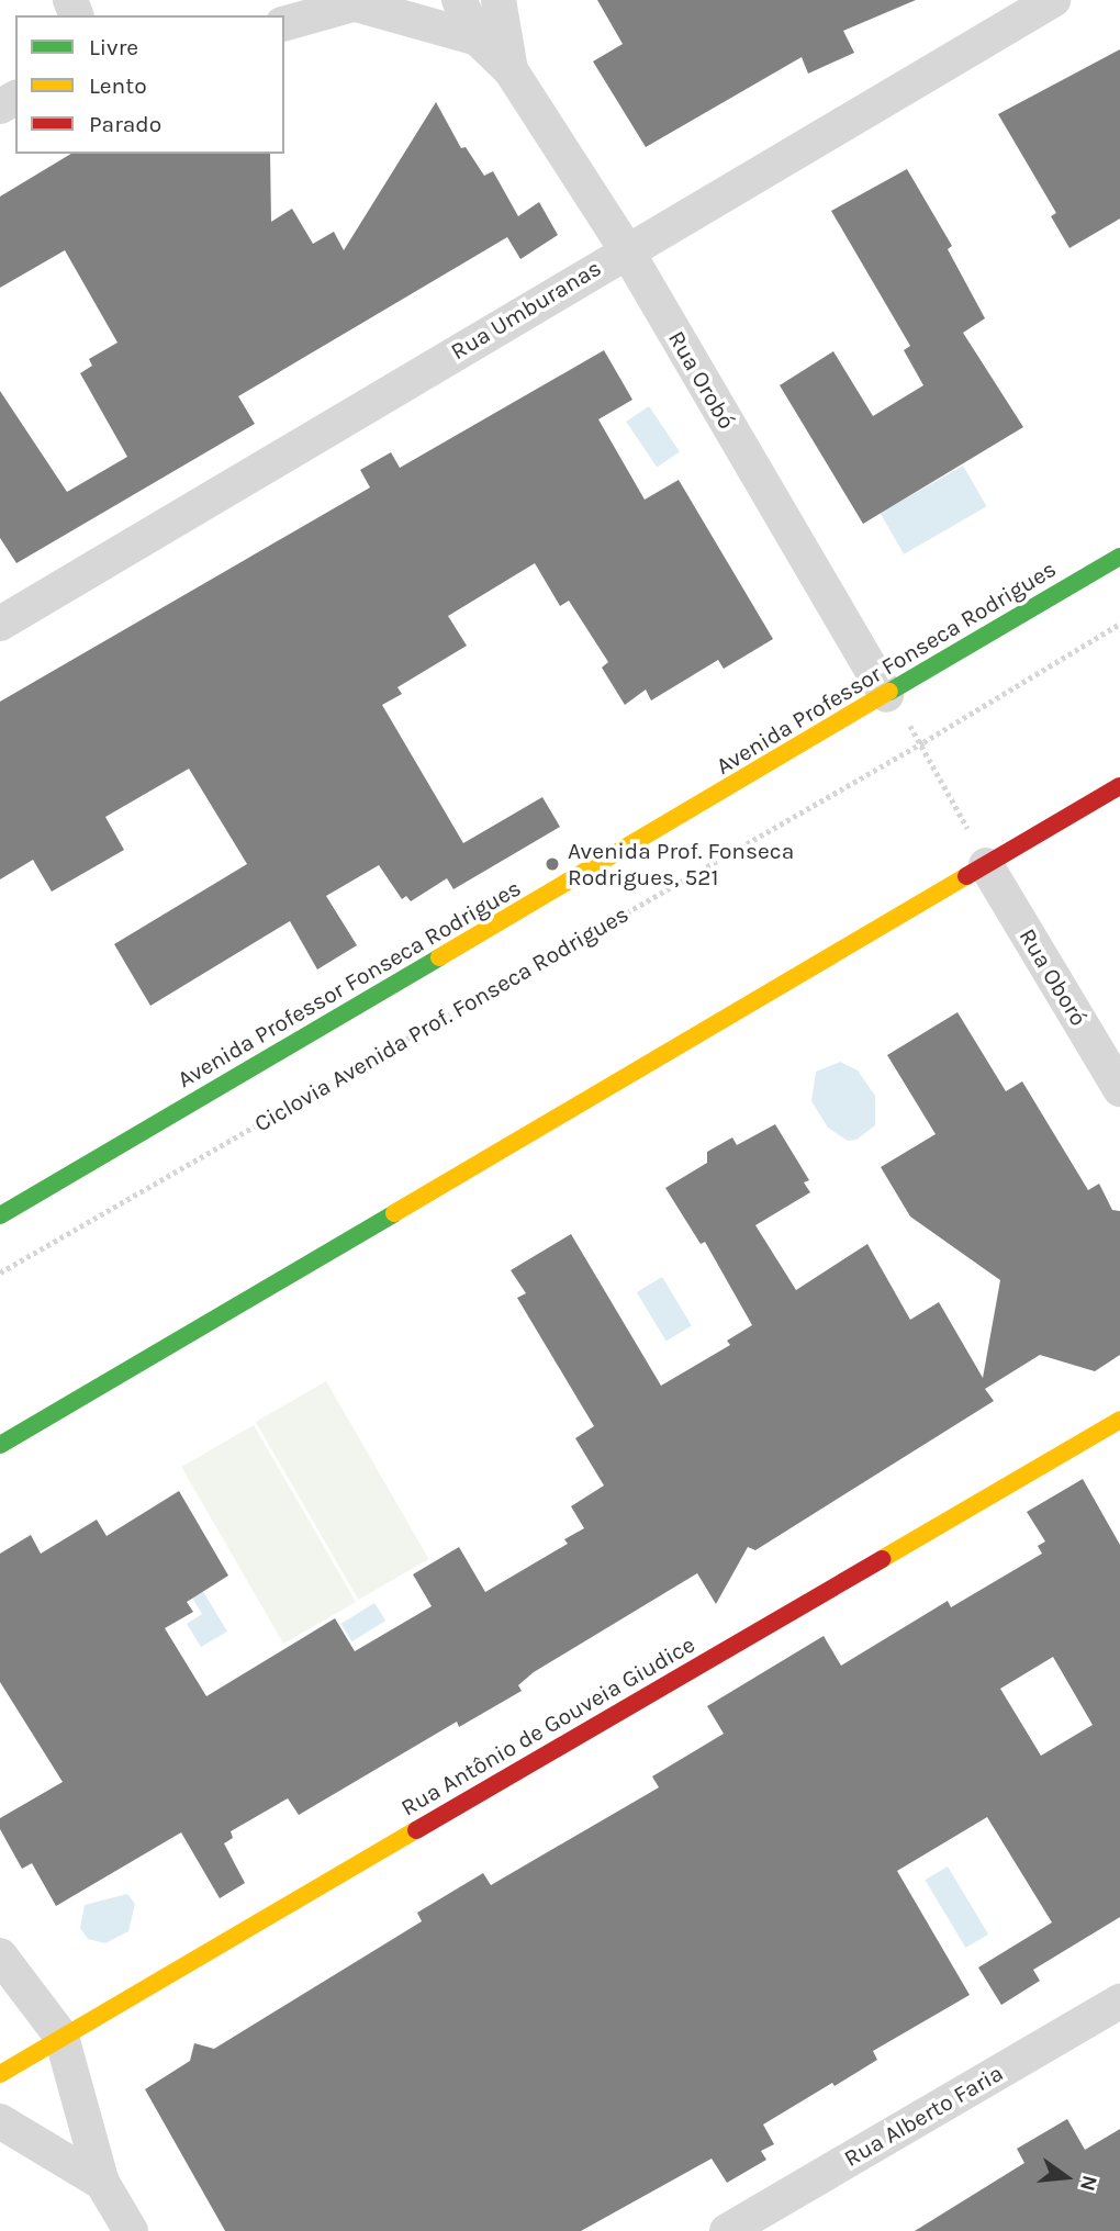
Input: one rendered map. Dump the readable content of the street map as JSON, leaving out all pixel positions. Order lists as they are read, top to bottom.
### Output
{
  "streets": {
    "main road": ["Avenida Professor Fonseca Rodrigues", "Rua Antônio de Gouveia Giudice"],
    "street": [
      "Rua Umburanas",
      "Rua Orobó",
      "Rua Oboró",
      "Rua Alberto Faria"
    ],
    "path": ["Ciclovia Avenida Prof. Fonseca Rodrigues"]
  },
  "crossings": [
    ["Rua Umburanas", "Rua Orobó"],
    ["Rua Orobó", "Avenida Professor Fonseca Rodrigues"]
  ],
  "places": ["Avenida Prof. Fonseca Rodrigues, 521"],
  "legend": ["Livre", "Lento", "Parado"],
  "north": "right"
}
